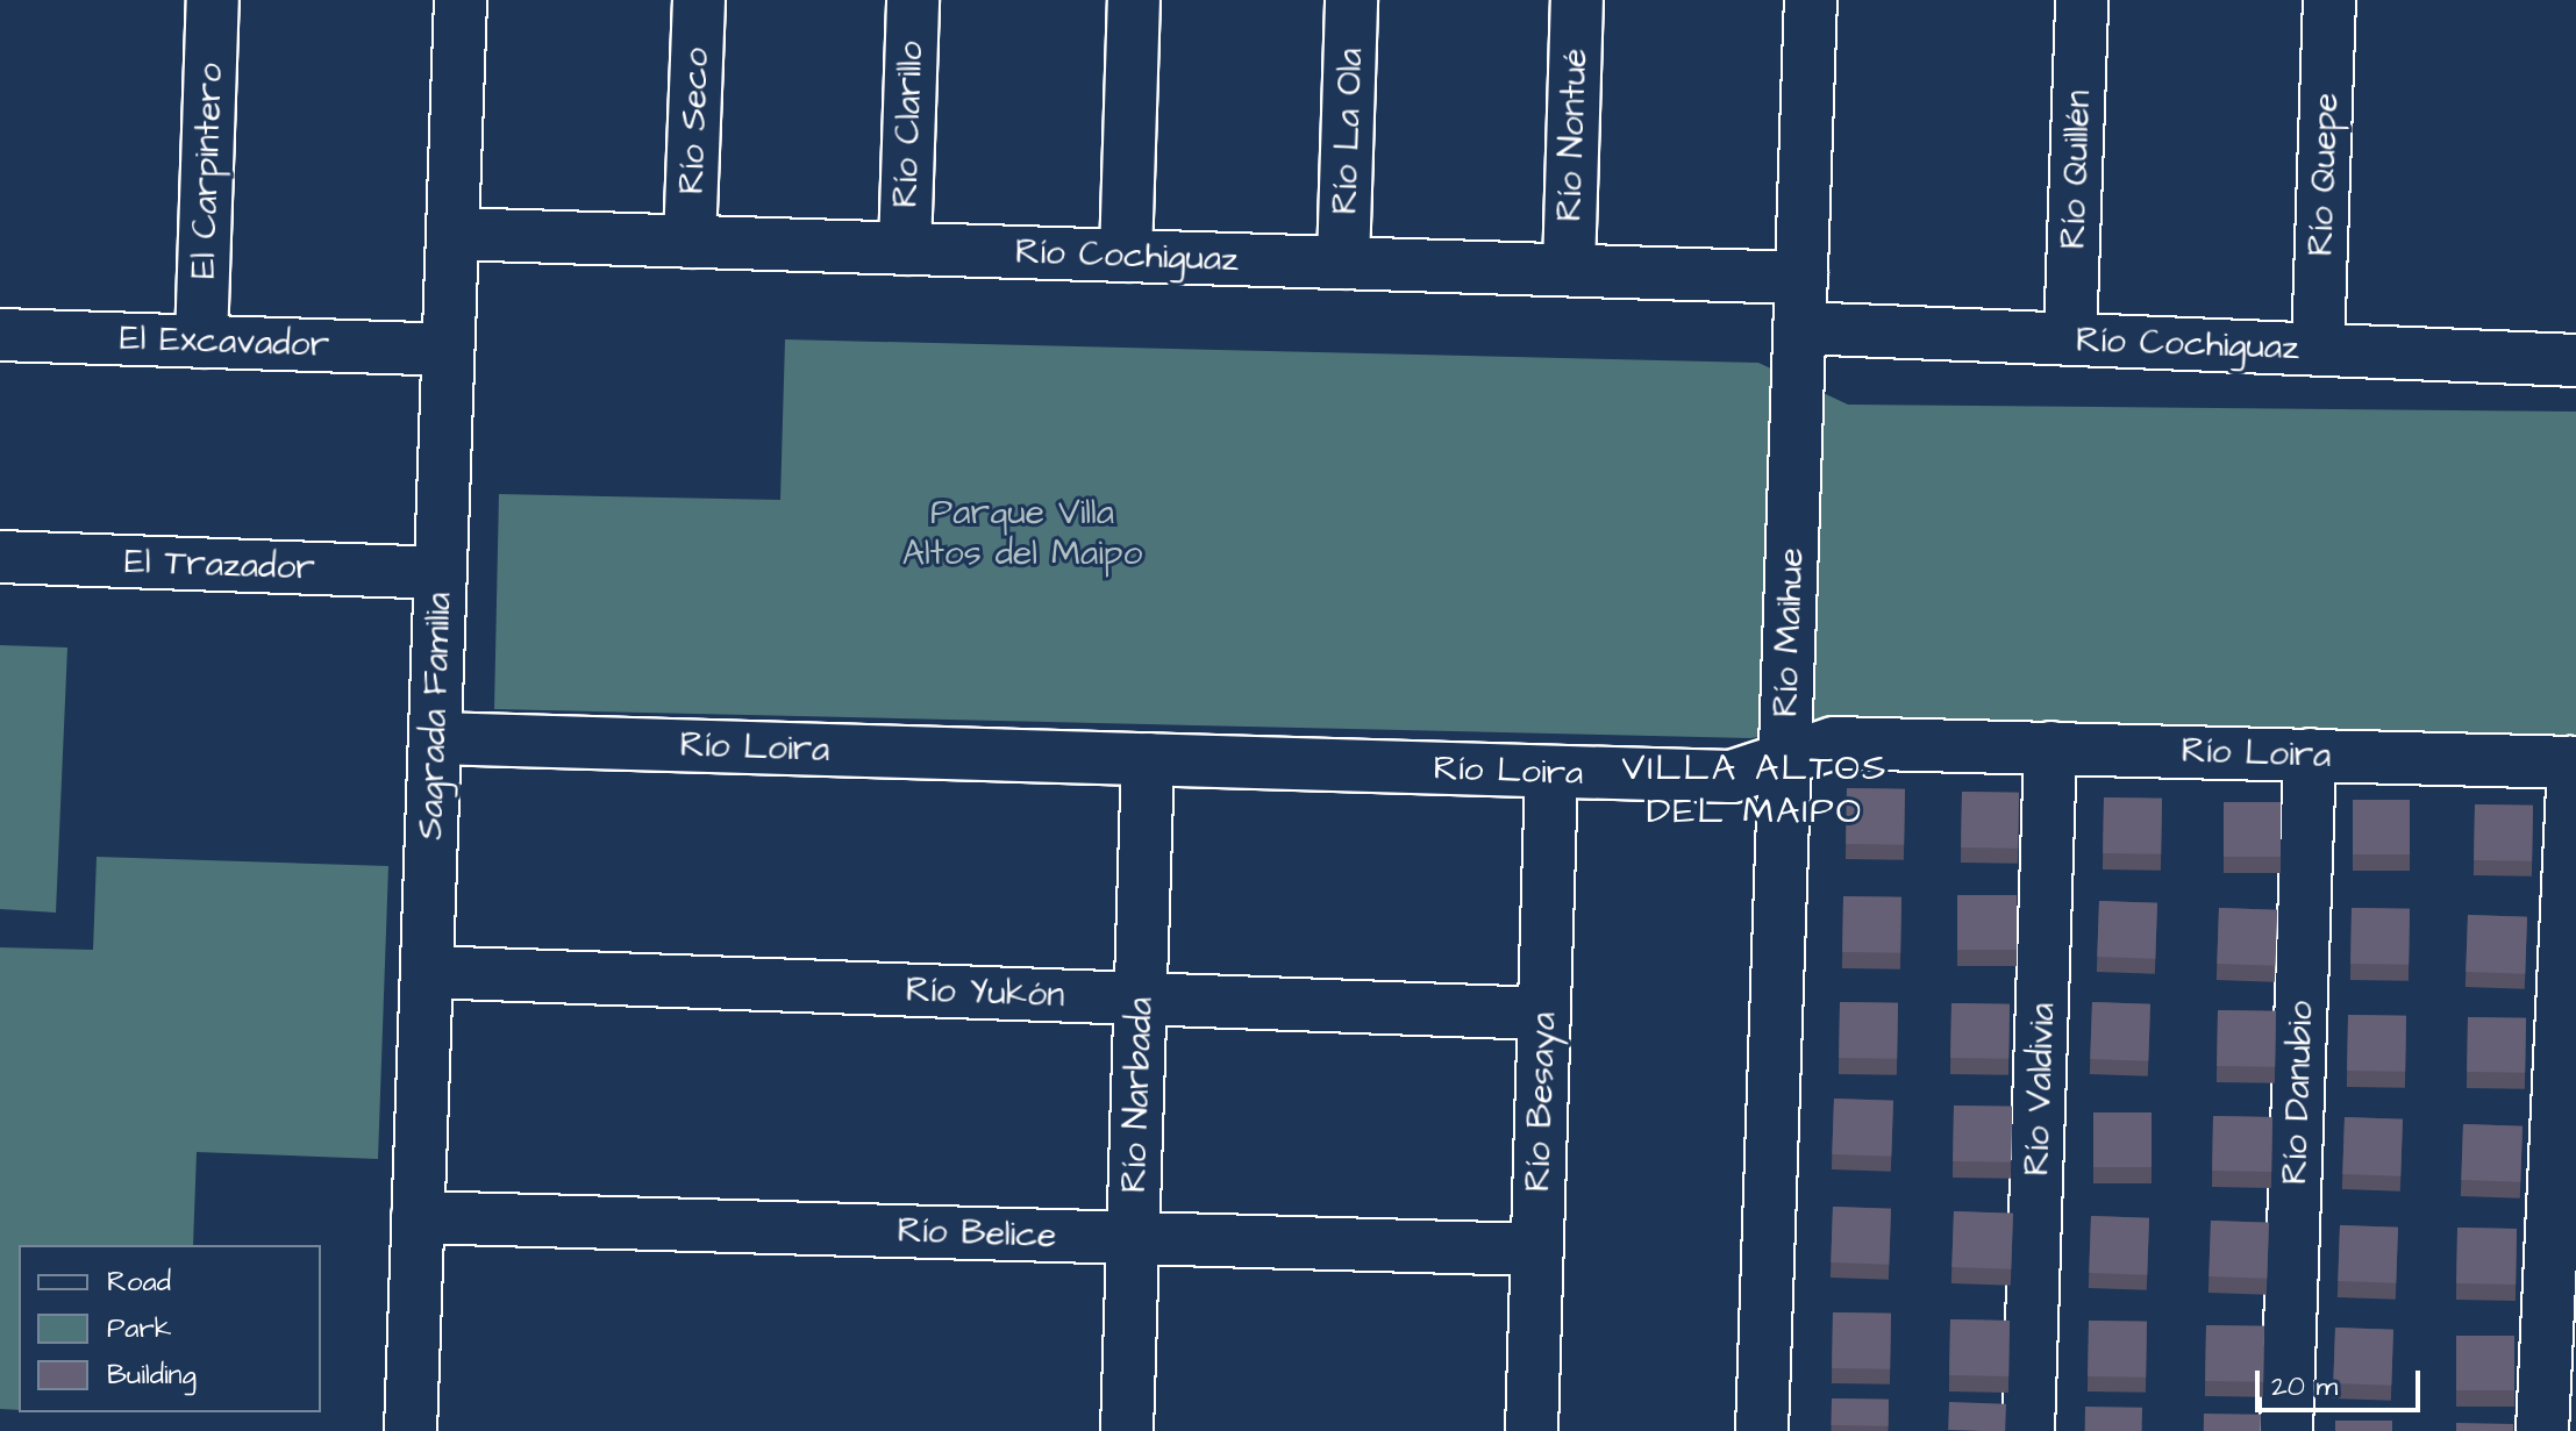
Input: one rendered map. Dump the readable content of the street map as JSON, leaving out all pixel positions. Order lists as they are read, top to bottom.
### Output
{
  "streets": {
    "street": [
      "Río Seco",
      "Río Clarillo",
      "Río La Ola",
      "Río Nontué",
      "Río Quillén",
      "El Carpintero",
      "Río Quepe",
      "Río Cochiguaz",
      "El Excavador",
      "El Trazador",
      "Río Maihue",
      "Sagrada Familia",
      "Río Loira",
      "Río Yukón",
      "Río Valdivia",
      "Río Danubio",
      "Río Narbada",
      "Río Besaya",
      "Río Belice"
    ]
  },
  "crossings": [
    ["Río Seco", "Río Cochiguaz"],
    ["Río Clarillo", "Río Cochiguaz"],
    ["Río La Ola", "Río Cochiguaz"],
    ["Río Nontué", "Río Cochiguaz"],
    ["Río Quillén", "Río Cochiguaz"],
    ["El Carpintero", "El Excavador"],
    ["Río Quepe", "Río Cochiguaz"],
    ["Río Cochiguaz", "Río Maihue"],
    ["Río Cochiguaz", "Sagrada Familia"],
    ["El Excavador", "Sagrada Familia"],
    ["El Trazador", "Sagrada Familia"],
    ["Río Maihue", "Río Loira"],
    ["Sagrada Familia", "Río Loira"],
    ["Sagrada Familia", "Río Yukón"],
    ["Sagrada Familia", "Río Belice"],
    ["Río Loira", "Río Valdivia"],
    ["Río Loira", "Río Danubio"],
    ["Río Loira", "Río Narbada"],
    ["Río Loira", "Río Besaya"],
    ["Río Yukón", "Río Narbada"],
    ["Río Yukón", "Río Besaya"],
    ["Río Narbada", "Río Belice"],
    ["Río Besaya", "Río Belice"]
  ],
  "districts": ["VILLA ALTOS DEL MAIPO"],
  "parks": ["Parque Villa Altos del Maipo"],
  "legend": ["Road", "Park", "Building"],
  "scale_bar": "20 m"
}
